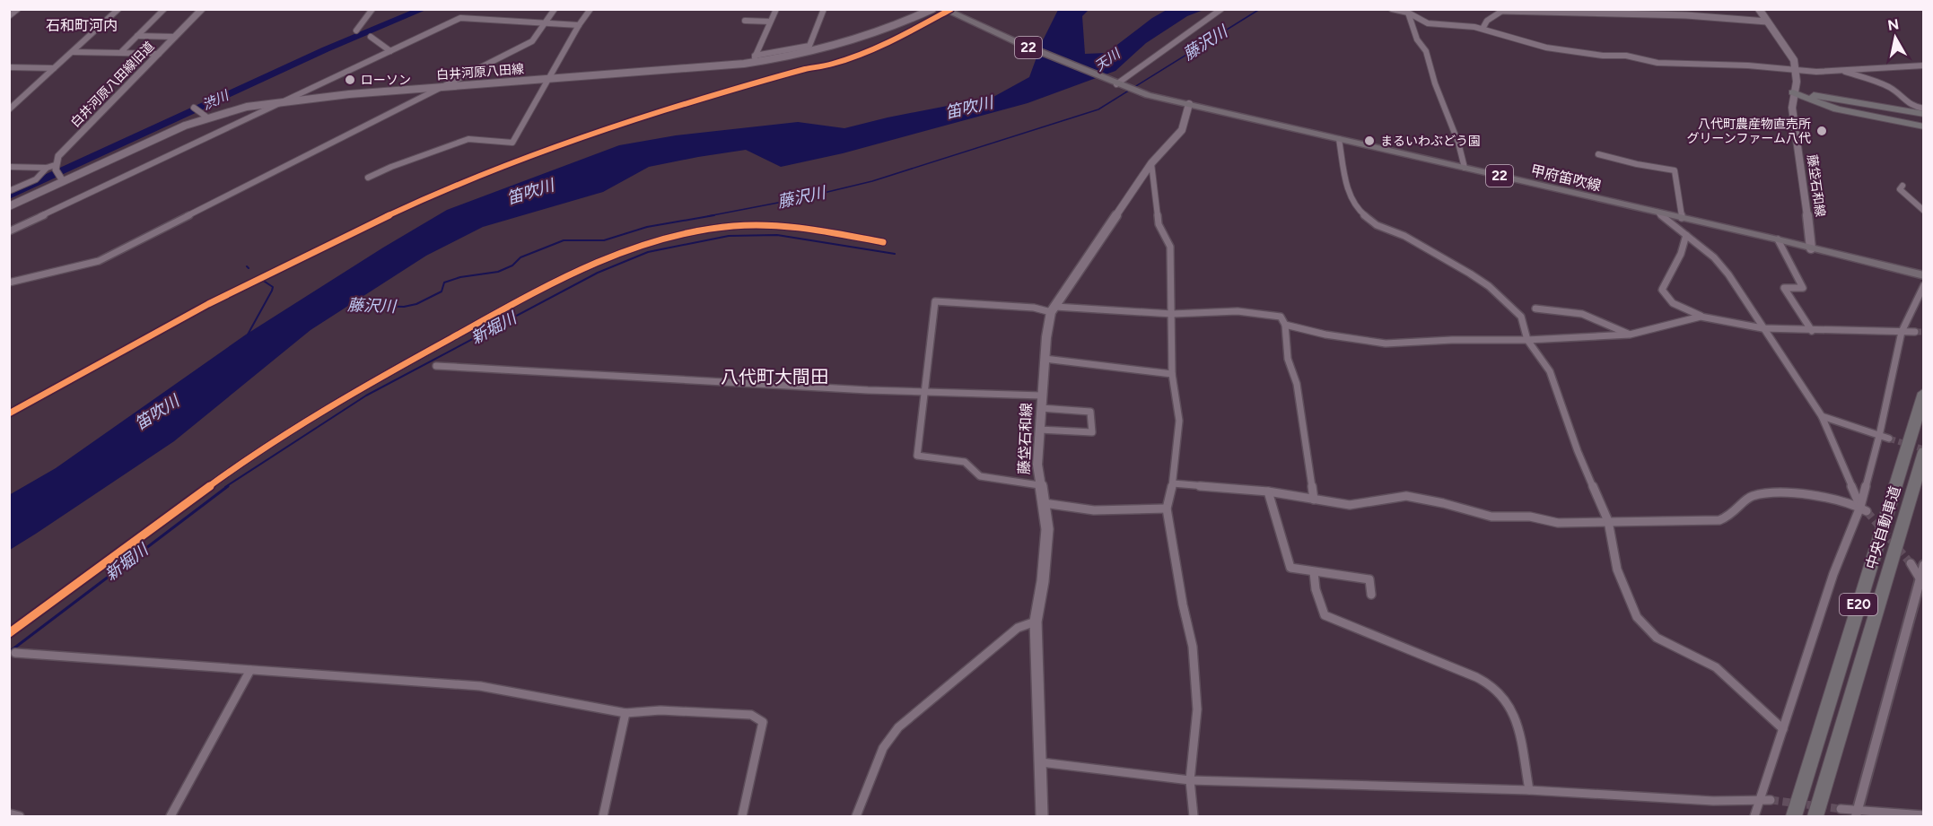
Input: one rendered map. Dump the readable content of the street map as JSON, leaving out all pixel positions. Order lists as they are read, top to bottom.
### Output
{
  "streets": {
    "highway": ["中央自動車道", "E20"],
    "main road": [
      "22",
      "白井河原八田線",
      "甲府笛吹線",
      "藤垈石和線"
    ],
    "street": ["白井河原八田線旧道"]
  },
  "crossings": [
    ["22", "甲府笛吹線"],
    ["甲府笛吹線", "藤垈石和線"]
  ],
  "districts": ["石和町河内", "八代町大間田"],
  "water": [
    "藤沢川",
    "天川",
    "渋川",
    "笛吹川",
    "新堀川"
  ],
  "places": ["ローソン", "八代町農産物直売所 グリーンファーム八代", "まるいわぶどう園"],
  "north": "top"
}
